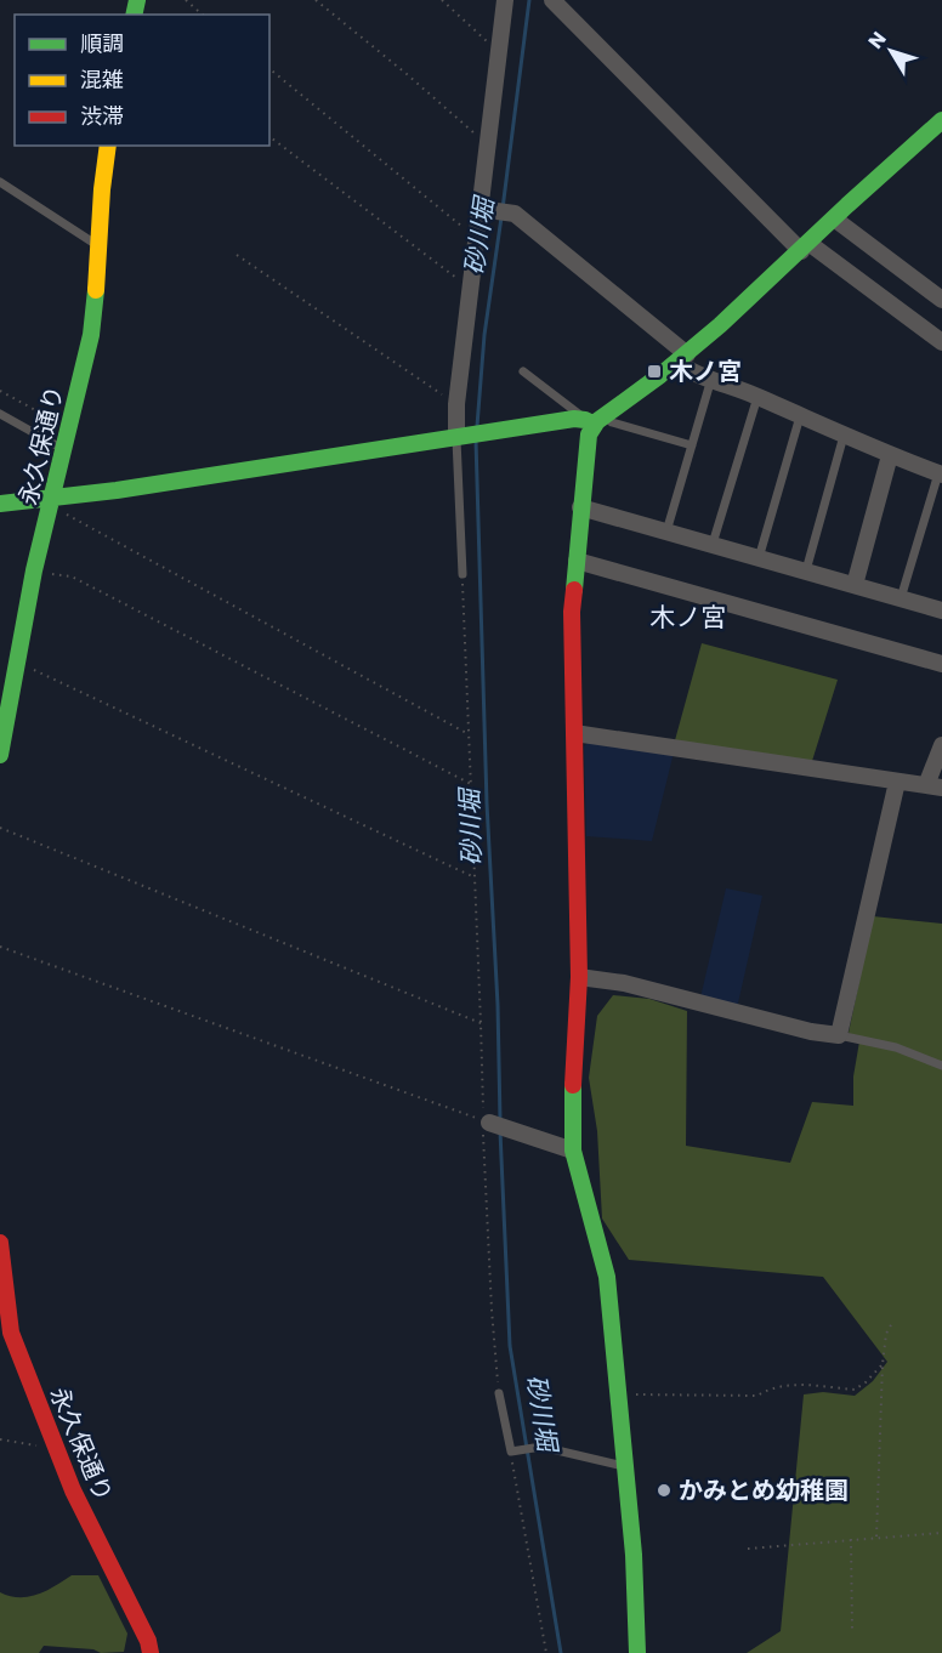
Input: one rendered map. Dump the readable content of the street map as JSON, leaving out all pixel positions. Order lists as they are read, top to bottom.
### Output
{
  "streets": {
    "street": ["永久保通り"]
  },
  "districts": ["木ノ宮"],
  "water": ["砂川堀"],
  "places": {
    "transit": ["木ノ宮"],
    "other": ["かみとめ幼稚園"]
  },
  "legend": ["順調", "混雑", "渋滞"],
  "north": "top left"
}
